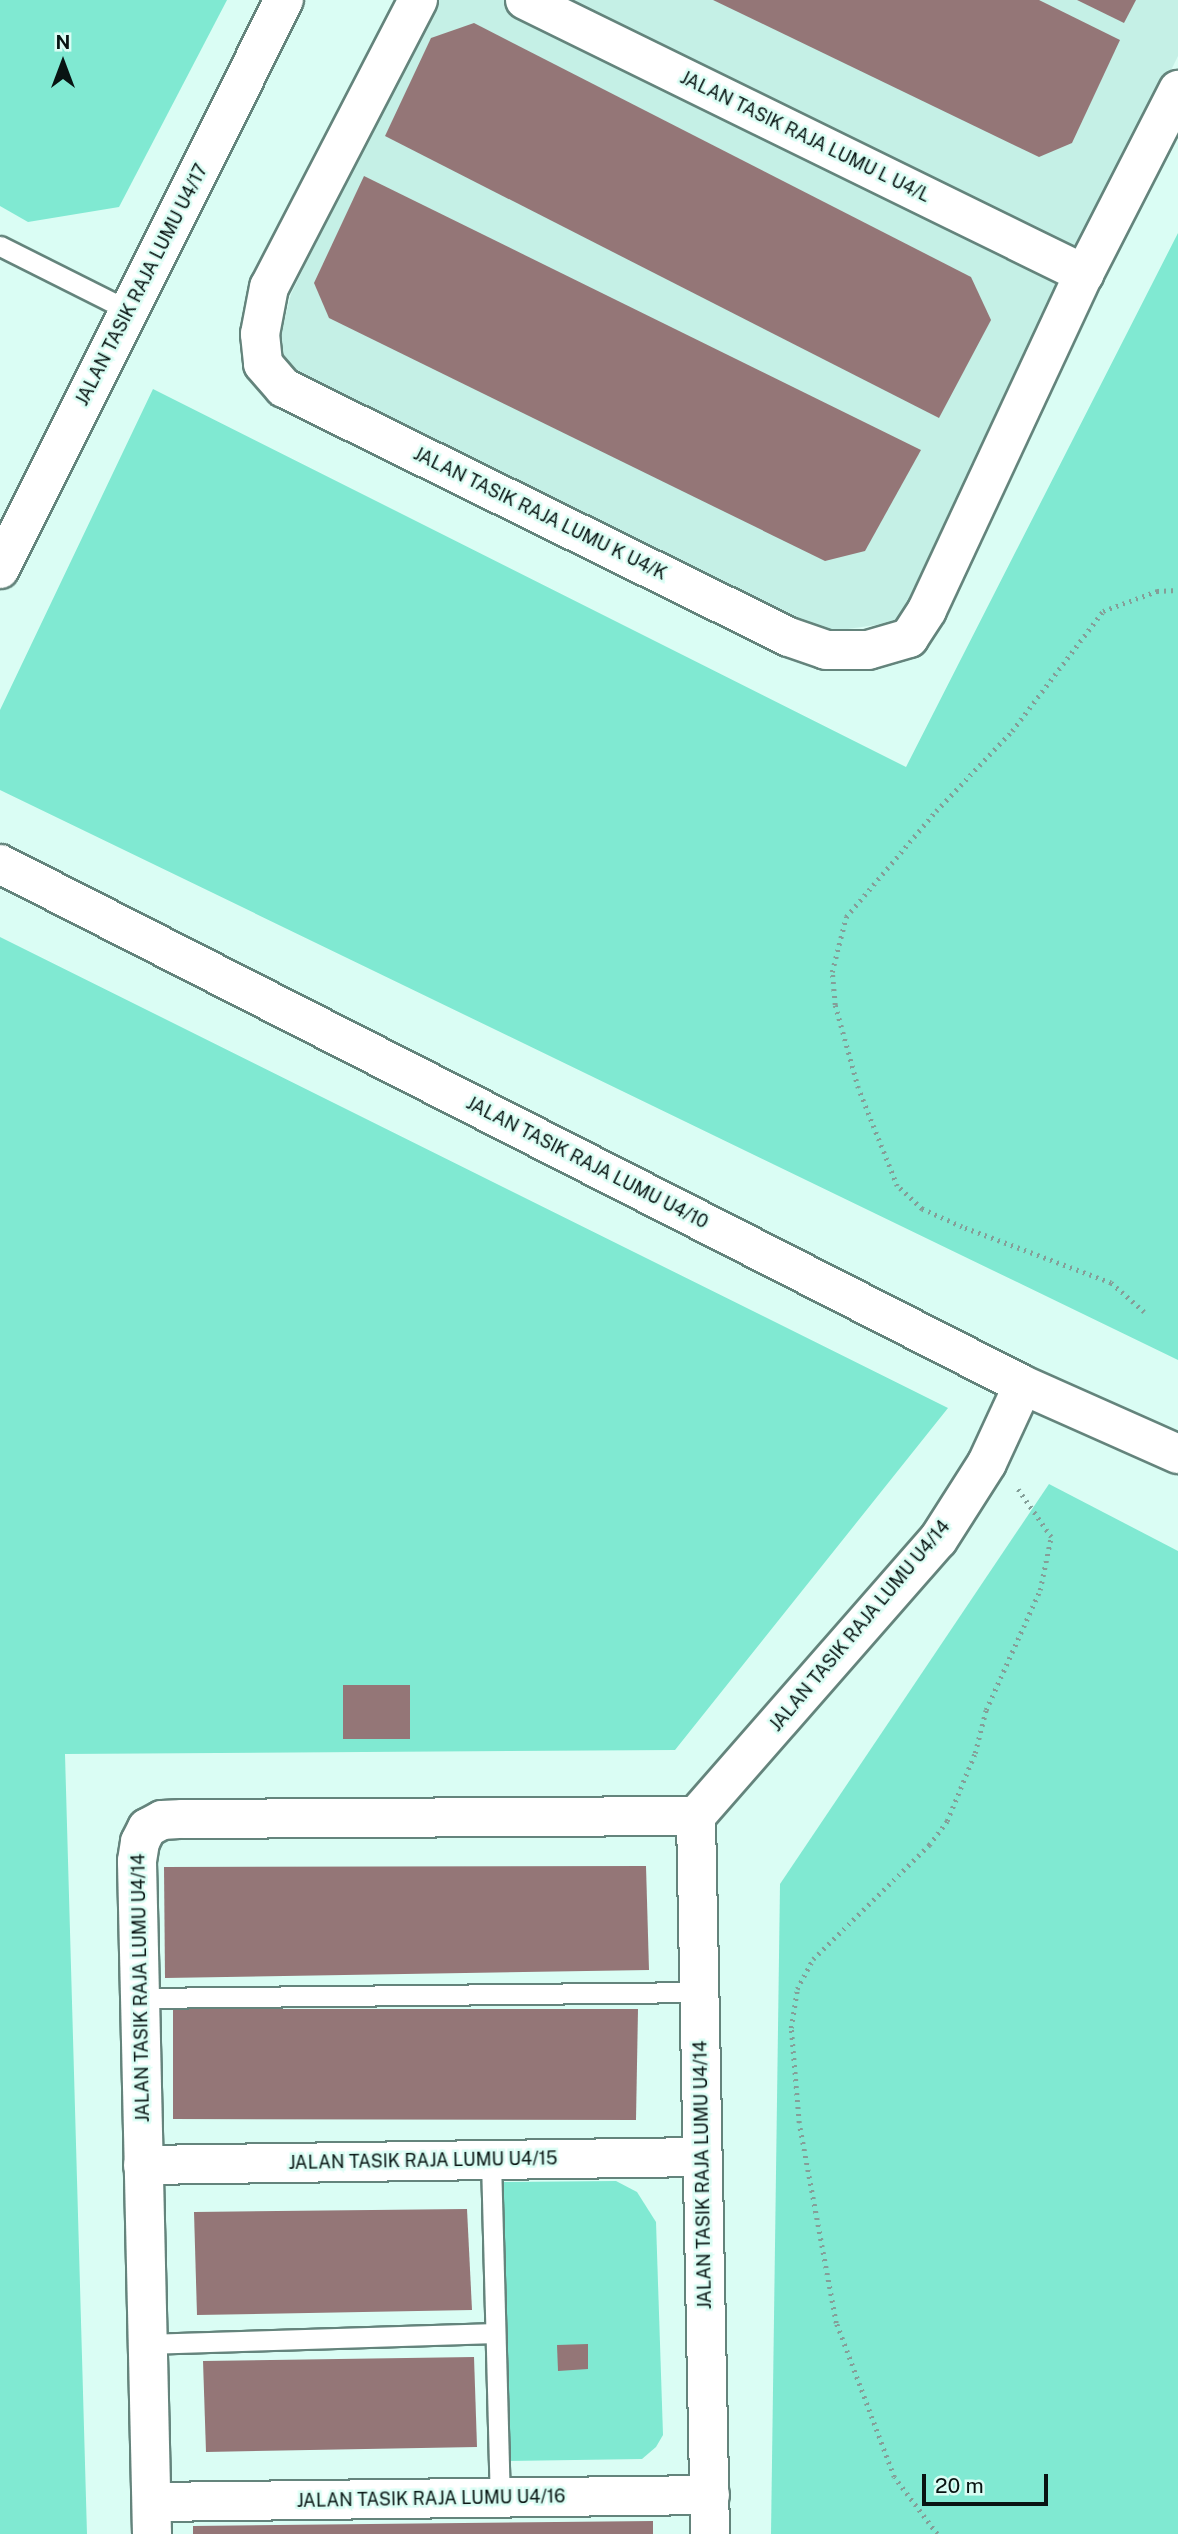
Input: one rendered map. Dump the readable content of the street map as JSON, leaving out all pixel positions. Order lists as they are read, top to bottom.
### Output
{
  "streets": {
    "street": [
      "JALAN TASIK RAJA LUMU L U4/L",
      "JALAN TASIK RAJA LUMU U4/17",
      "JALAN TASIK RAJA LUMU K U4/K",
      "JALAN TASIK RAJA LUMU U4/10",
      "JALAN TASIK RAJA LUMU U4/14",
      "JALAN TASIK RAJA LUMU U4/15",
      "JALAN TASIK RAJA LUMU U4/16"
    ]
  },
  "crossings": [
    ["JALAN TASIK RAJA LUMU L U4/L", "JALAN TASIK RAJA LUMU K U4/K"],
    ["JALAN TASIK RAJA LUMU U4/10", "JALAN TASIK RAJA LUMU U4/14"],
    ["JALAN TASIK RAJA LUMU U4/14", "JALAN TASIK RAJA LUMU U4/15"],
    ["JALAN TASIK RAJA LUMU U4/14", "JALAN TASIK RAJA LUMU U4/16"]
  ],
  "scale_bar": "20 m",
  "north": "top"
}
